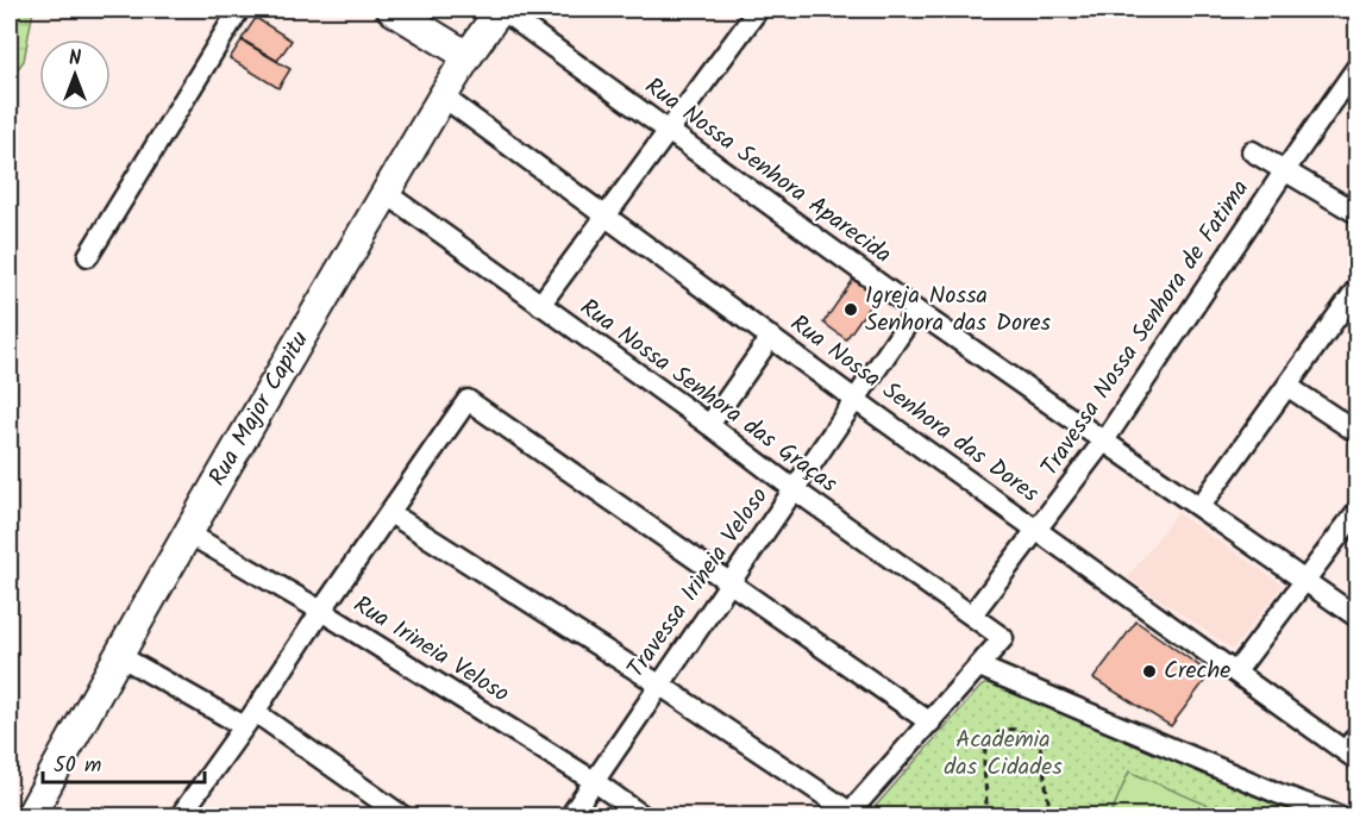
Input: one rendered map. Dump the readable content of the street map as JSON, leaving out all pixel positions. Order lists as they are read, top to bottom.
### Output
{
  "streets": {
    "street": [
      "Rua Nossa Senhora Aparecida",
      "Travessa Nossa Senhora de Fatima",
      "Rua Nossa Senhora das Graças",
      "Rua Major Capitu",
      "Rua Nossa Senhora das Dores",
      "Travessa Irineia Veloso",
      "Rua Irineia Veloso"
    ]
  },
  "crossings": [
    ["Rua Nossa Senhora Aparecida", "Travessa Nossa Senhora de Fatima"],
    ["Rua Nossa Senhora Aparecida", "Rua Major Capitu"],
    ["Rua Nossa Senhora Aparecida", "Travessa Irineia Veloso"],
    ["Travessa Nossa Senhora de Fatima", "Rua Nossa Senhora das Graças"],
    ["Travessa Nossa Senhora de Fatima", "Rua Nossa Senhora das Dores"],
    ["Rua Nossa Senhora das Graças", "Rua Major Capitu"],
    ["Rua Nossa Senhora das Graças", "Travessa Irineia Veloso"],
    ["Rua Major Capitu", "Rua Nossa Senhora das Dores"],
    ["Rua Major Capitu", "Rua Irineia Veloso"],
    ["Rua Nossa Senhora das Dores", "Travessa Irineia Veloso"],
    ["Travessa Irineia Veloso", "Rua Irineia Veloso"]
  ],
  "parks": ["Academia das Cidades"],
  "places": ["Igreja Nossa Senhora das Dores", "Creche"],
  "scale_bar": "50 m",
  "north": "top"
}
